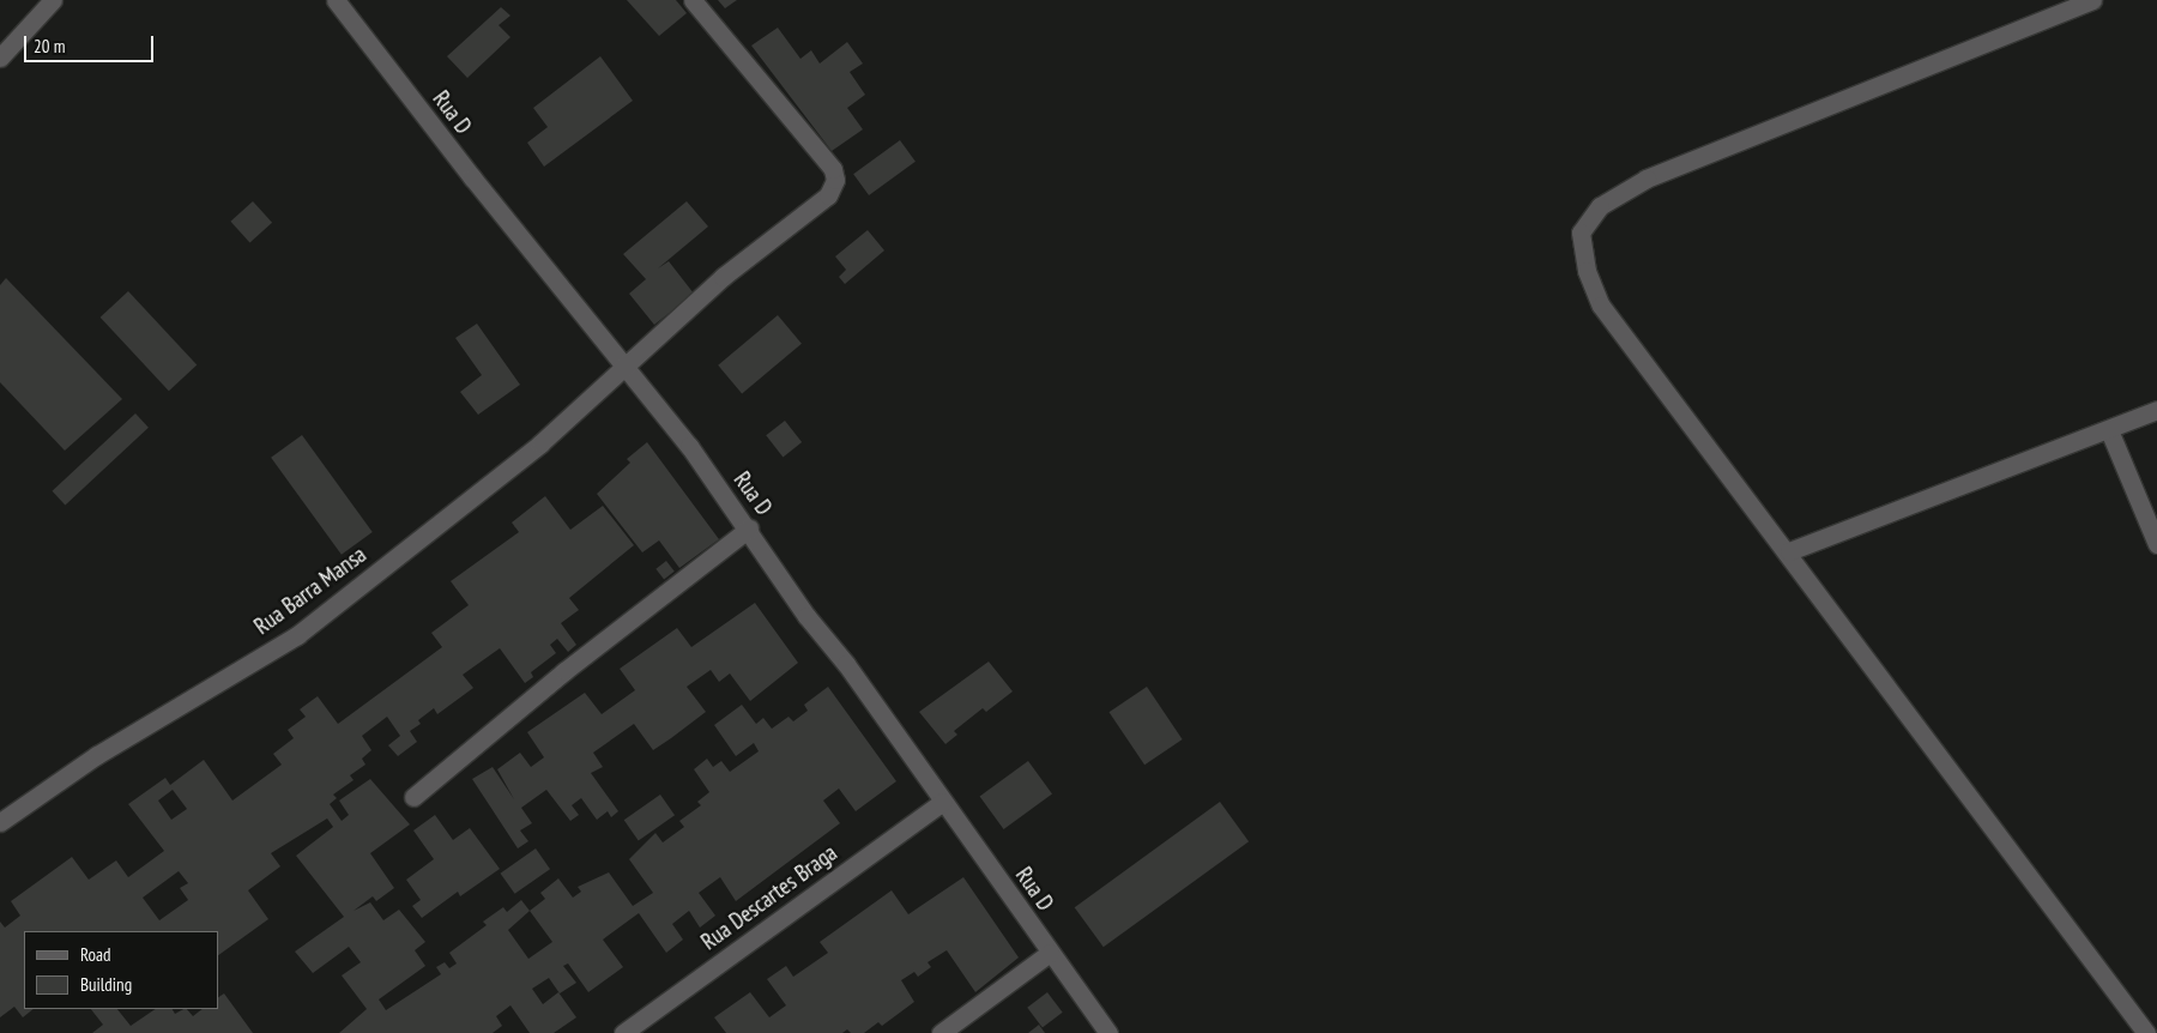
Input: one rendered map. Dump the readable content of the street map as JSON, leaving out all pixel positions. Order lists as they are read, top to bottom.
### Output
{
  "streets": {
    "street": ["Rua D", "Rua Barra Mansa", "Rua Descartes Braga"]
  },
  "crossings": [
    ["Rua D", "Rua Barra Mansa"],
    ["Rua D", "Rua Descartes Braga"]
  ],
  "legend": ["Road", "Building"],
  "scale_bar": "20 m"
}
